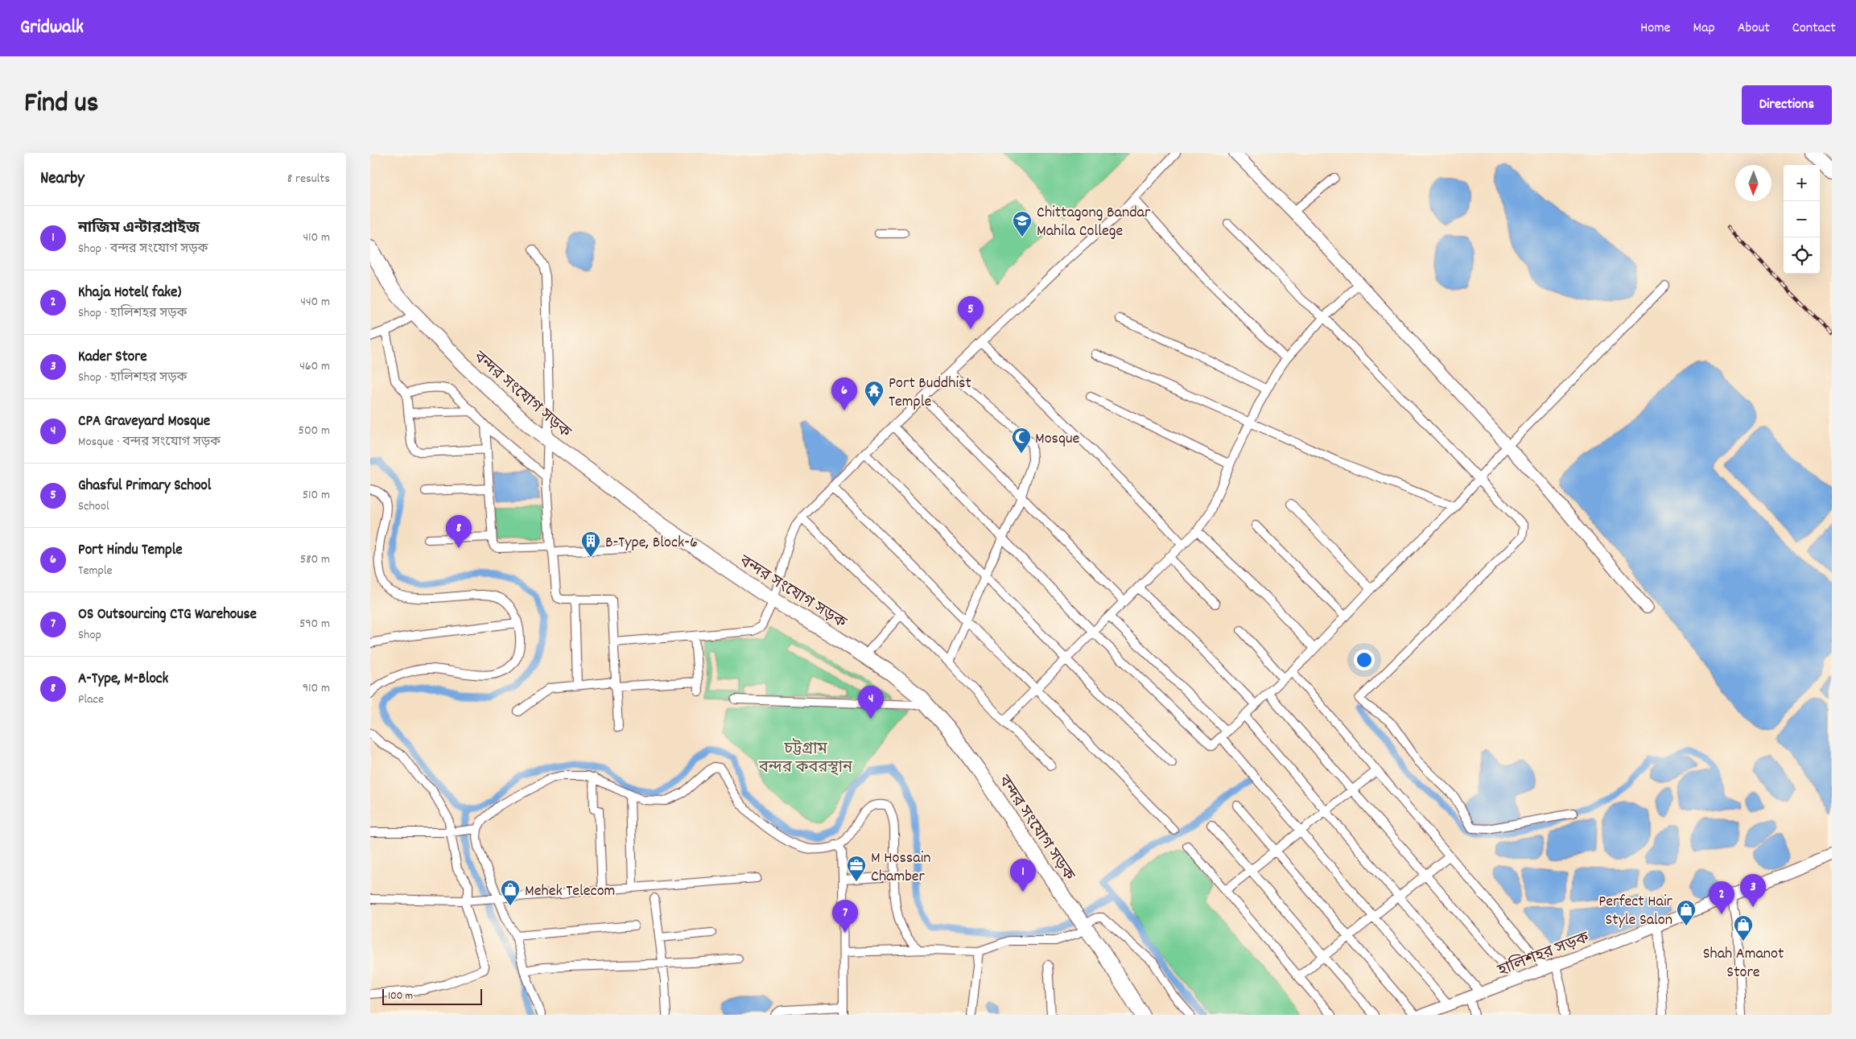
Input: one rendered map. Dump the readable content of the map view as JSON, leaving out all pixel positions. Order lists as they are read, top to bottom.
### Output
{
  "streets": {
    "highway": ["বন্দর সংযোগ সড়ক"],
    "street": ["হালিশহর সড়ক"]
  },
  "parks": ["চট্টগ্রাম বন্দর কবরস্থান"],
  "places": {
    "school or university": ["Chittagong Bandar Mahila College"],
    "temple": ["Port Buddhist Temple"],
    "mosque": ["Mosque"],
    "building": ["B-Type, Block-6"],
    "office": ["M Hossain Chamber"],
    "shop": ["Mehek Telecom", "Perfect Hair Style Salon", "Shah Amanot Store"]
  },
  "scale_bar": "100 m",
  "north": "bottom",
  "page": {
    "header": "Gridwalk",
    "nav": [
      "Home",
      "Map",
      "About",
      "Contact"
    ],
    "title": "Find us",
    "buttons": "Directions",
    "heading": ["Nearby", "8 results"],
    "map_buttons": ["+", "−"],
    "list": [
      {
        "mark": "1",
        "name": "নাজিম এন্টারপ্রাইজ",
        "note": "Shop · বন্দর সংযোগ সড়ক",
        "value": "410 m"
      },
      {
        "mark": "2",
        "name": "Khaja Hotel( fake)",
        "note": "Shop · হালিশহর সড়ক",
        "value": "440 m"
      },
      {
        "mark": "3",
        "name": "Kader Store",
        "note": "Shop · হালিশহর সড়ক",
        "value": "460 m"
      },
      {
        "mark": "4",
        "name": "CPA Graveyard Mosque",
        "note": "Mosque · বন্দর সংযোগ সড়ক",
        "value": "500 m"
      },
      {
        "mark": "5",
        "name": "Ghasful Primary School",
        "note": "School",
        "value": "510 m"
      },
      {
        "mark": "6",
        "name": "Port Hindu Temple",
        "note": "Temple",
        "value": "580 m"
      },
      {
        "mark": "7",
        "name": "OS Outsourcing CTG Warehouse",
        "note": "Shop",
        "value": "590 m"
      },
      {
        "mark": "8",
        "name": "A-Type, M-Block",
        "note": "Place",
        "value": "910 m"
      }
    ],
    "pins": [
      "5",
      "6",
      "8",
      "4",
      "1",
      "3",
      "2",
      "7"
    ],
    "scale": "100 m"
  }
}
